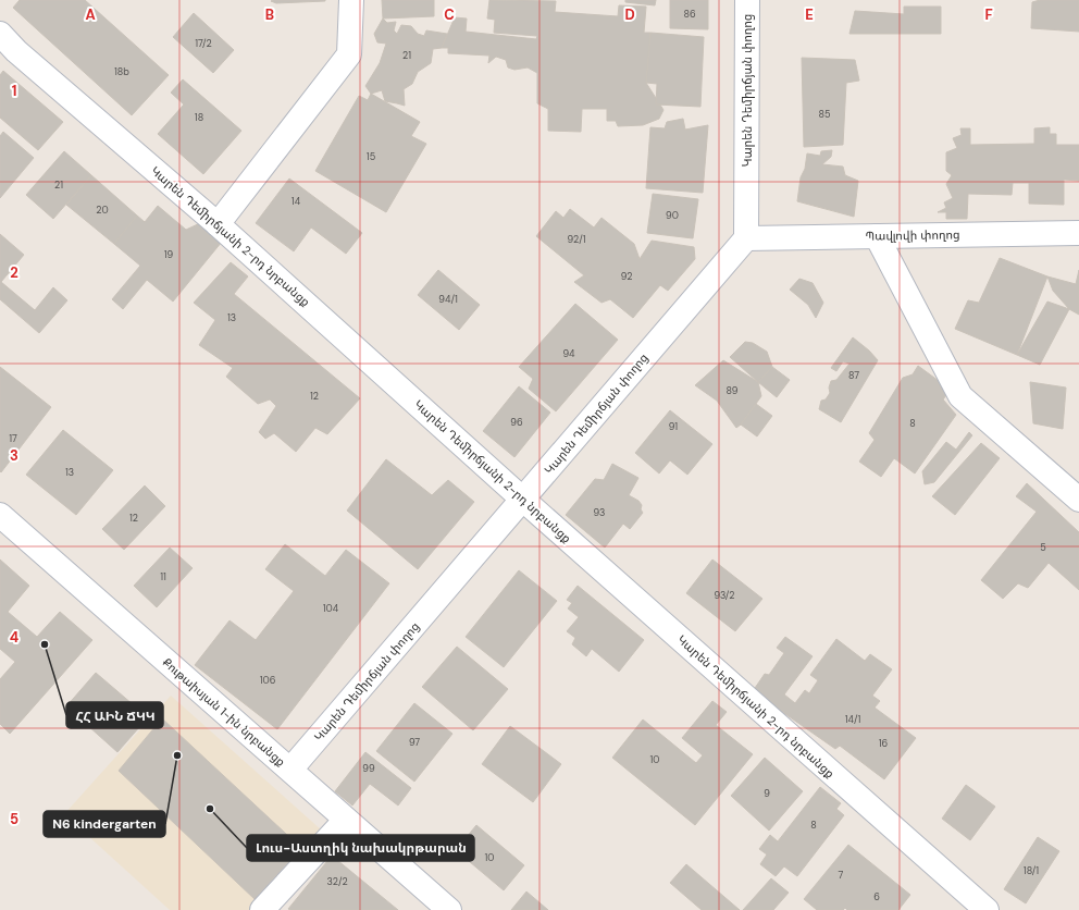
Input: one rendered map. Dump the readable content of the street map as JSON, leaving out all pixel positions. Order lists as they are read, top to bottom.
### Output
{
  "streets": {
    "street": [
      "Կարեն Դեմիրճյան փողոց",
      "Պավլովի փողոց",
      "Կարեն Դեմիրճյանի 2-րդ նրբանցք",
      "Քութաիսյան 1-ին նրբանցք"
    ]
  },
  "crossings": [
    ["Կարեն Դեմիրճյան փողոց", "Պավլովի փողոց"],
    ["Կարեն Դեմիրճյան փողոց", "Կարեն Դեմիրճյանի 2-րդ նրբանցք"],
    ["Կարեն Դեմիրճյան փողոց", "Քութաիսյան 1-ին նրբանցք"]
  ],
  "places": ["ՀՀ ԱԻՆ ՃԿԿ", "N6 kindergarten", "Լուս-Աստղիկ նախակրթարան"],
  "house_numbers": [
    "86",
    "17/2",
    "21",
    "18b",
    "85",
    "18",
    "15",
    "21",
    "14",
    "20",
    "90",
    "92/1",
    "19",
    "92",
    "94/1",
    "13",
    "94",
    "87",
    "89",
    "12",
    "96",
    "8",
    "91",
    "17",
    "13",
    "93",
    "12",
    "5",
    "11",
    "93/2",
    "104",
    "106",
    "14/1",
    "97",
    "16",
    "10",
    "99",
    "9",
    "8",
    "10",
    "18/1",
    "7",
    "32/2",
    "6"
  ],
  "grid": {
    "columns": [
      "A",
      "B",
      "C",
      "D",
      "E",
      "F"
    ],
    "rows": [
      "1",
      "2",
      "3",
      "4",
      "5"
    ]
  }
}
